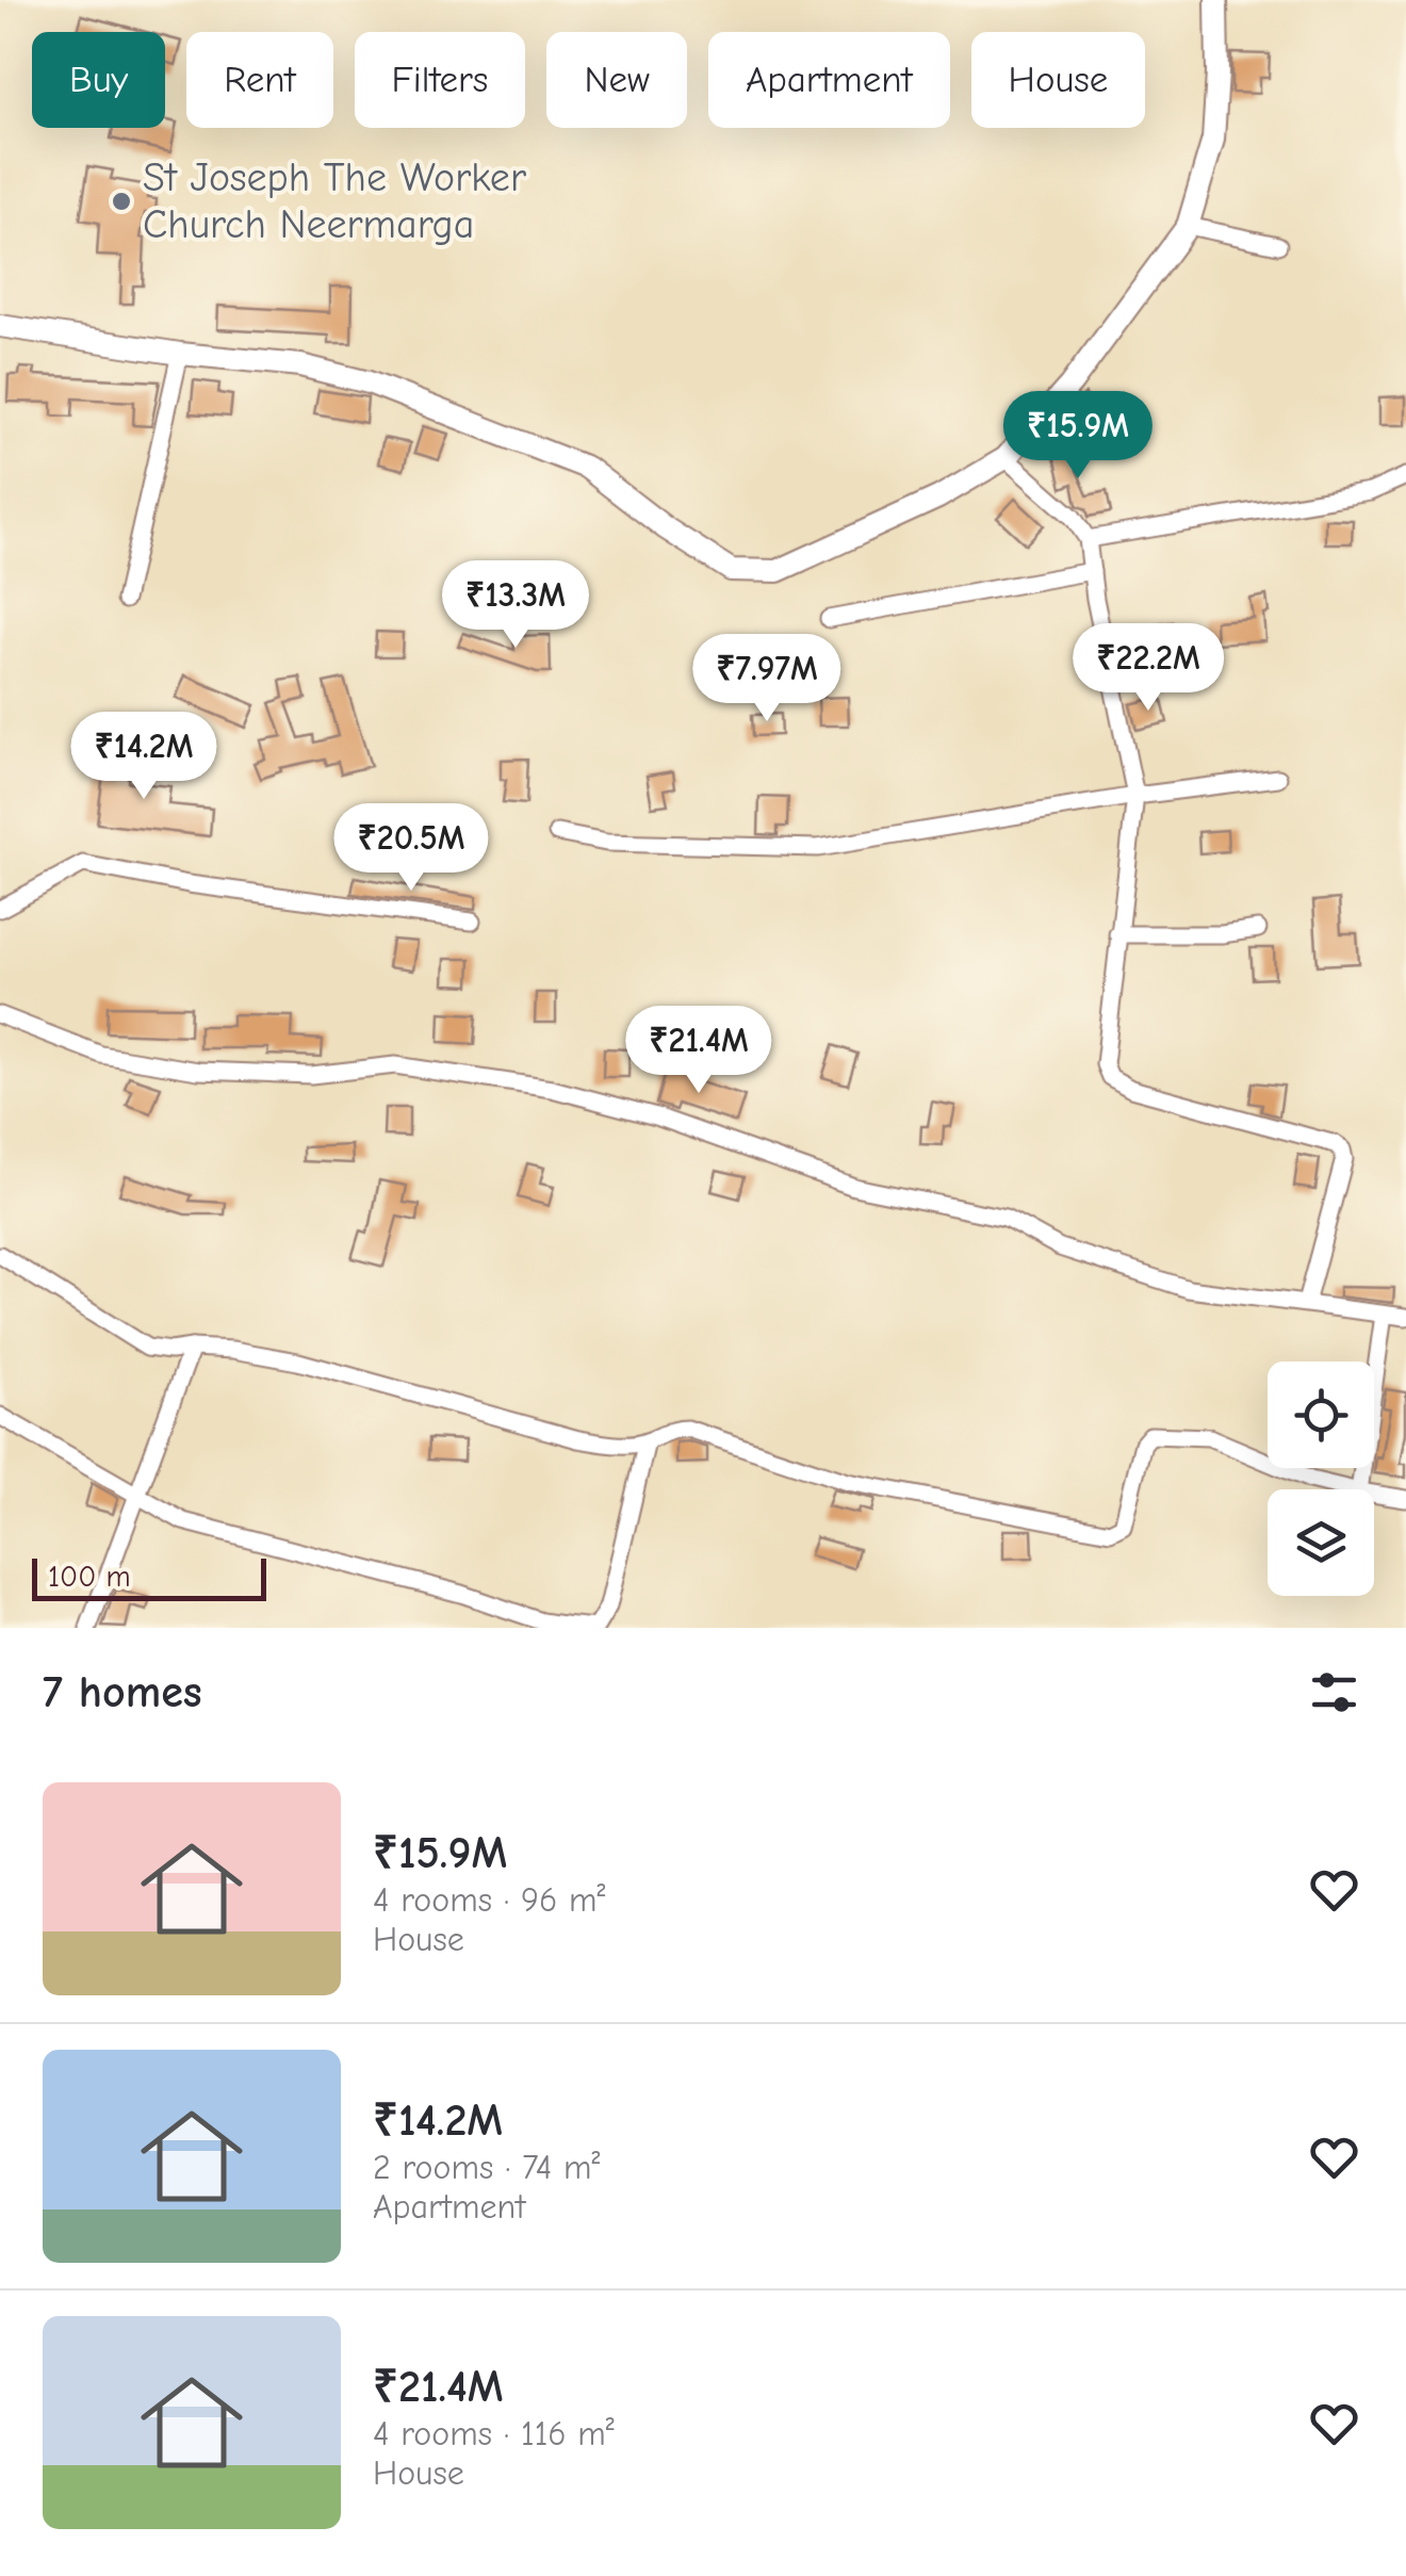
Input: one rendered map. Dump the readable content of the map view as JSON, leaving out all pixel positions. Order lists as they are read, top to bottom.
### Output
{
  "places": ["St Joseph The Worker Church Neermarga"],
  "scale_bar": "100 m",
  "page": {
    "chip": [
      "Buy",
      "Rent",
      "Filters",
      "New",
      "Apartment",
      "House"
    ],
    "price": [
      "₹15.9M",
      "₹13.3M",
      "₹22.2M",
      "₹7.97M",
      "₹14.2M",
      "₹20.5M",
      "₹21.4M"
    ],
    "scale": "100 m",
    "heading": "7 homes",
    "list": [
      {
        "name": "₹15.9M",
        "note": "4 rooms · 96 m² · House"
      },
      {
        "name": "₹14.2M",
        "note": "2 rooms · 74 m² · Apartment"
      },
      {
        "name": "₹21.4M",
        "note": "4 rooms · 116 m² · House"
      }
    ]
  }
}
